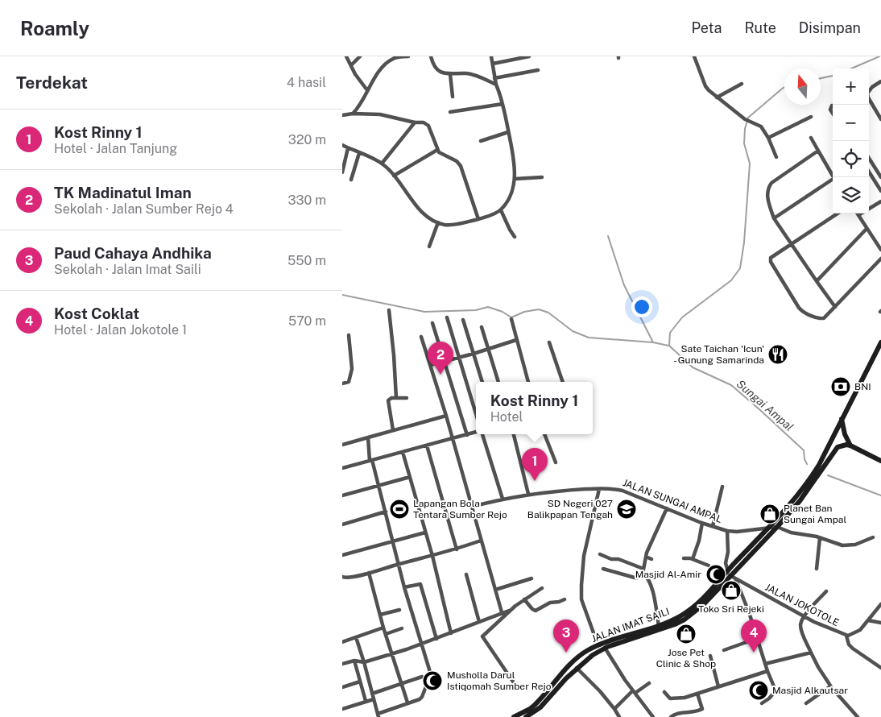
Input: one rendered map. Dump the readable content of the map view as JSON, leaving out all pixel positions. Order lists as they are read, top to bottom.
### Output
{
  "streets": {
    "main road": ["JALAN IMAT SAILI"],
    "street": ["JALAN SUNGAI AMPAL", "JALAN JOKOTOLE"]
  },
  "crossings": [
    ["JALAN SUNGAI AMPAL", "JALAN IMAT SAILI"],
    ["JALAN JOKOTOLE", "JALAN IMAT SAILI"]
  ],
  "water": ["Sungai Ampal"],
  "places": {
    "restaurant": ["Sate Taichan 'Icun' - Gunung Samarinda"],
    "bank": ["BNI"],
    "sports": ["Lapangan Bola Tentara Sumber Rejo"],
    "school or university": ["SD Negeri 027 Balikpapan Tengah"],
    "shop": ["Planet Ban Sungai Ampal", "Toko Sri Rejeki", "Jose Pet Clinic & Shop"],
    "mosque": ["Masjid Al-Amir", "Musholla Darul Istiqomah Sumber Rejo", "Masjid Alkautsar"]
  },
  "north": "top",
  "page": {
    "header": "Roamly",
    "nav": ["Peta", "Rute", "Disimpan"],
    "heading": ["Terdekat", "4 hasil"],
    "map_buttons": ["+", "−"],
    "list": [
      {
        "mark": "1",
        "name": "Kost Rinny 1",
        "note": "Hotel · Jalan Tanjung",
        "value": "320 m"
      },
      {
        "mark": "2",
        "name": "TK Madinatul Iman",
        "note": "Sekolah · Jalan Sumber Rejo 4",
        "value": "330 m"
      },
      {
        "mark": "3",
        "name": "Paud Cahaya Andhika",
        "note": "Sekolah · Jalan Imat Saili",
        "value": "550 m"
      },
      {
        "mark": "4",
        "name": "Kost Coklat",
        "note": "Hotel · Jalan Jokotole 1",
        "value": "570 m"
      }
    ],
    "pins": [
      "2",
      "1",
      "3",
      "4"
    ],
    "popup": ["Kost Rinny 1", "Hotel"]
  }
}
